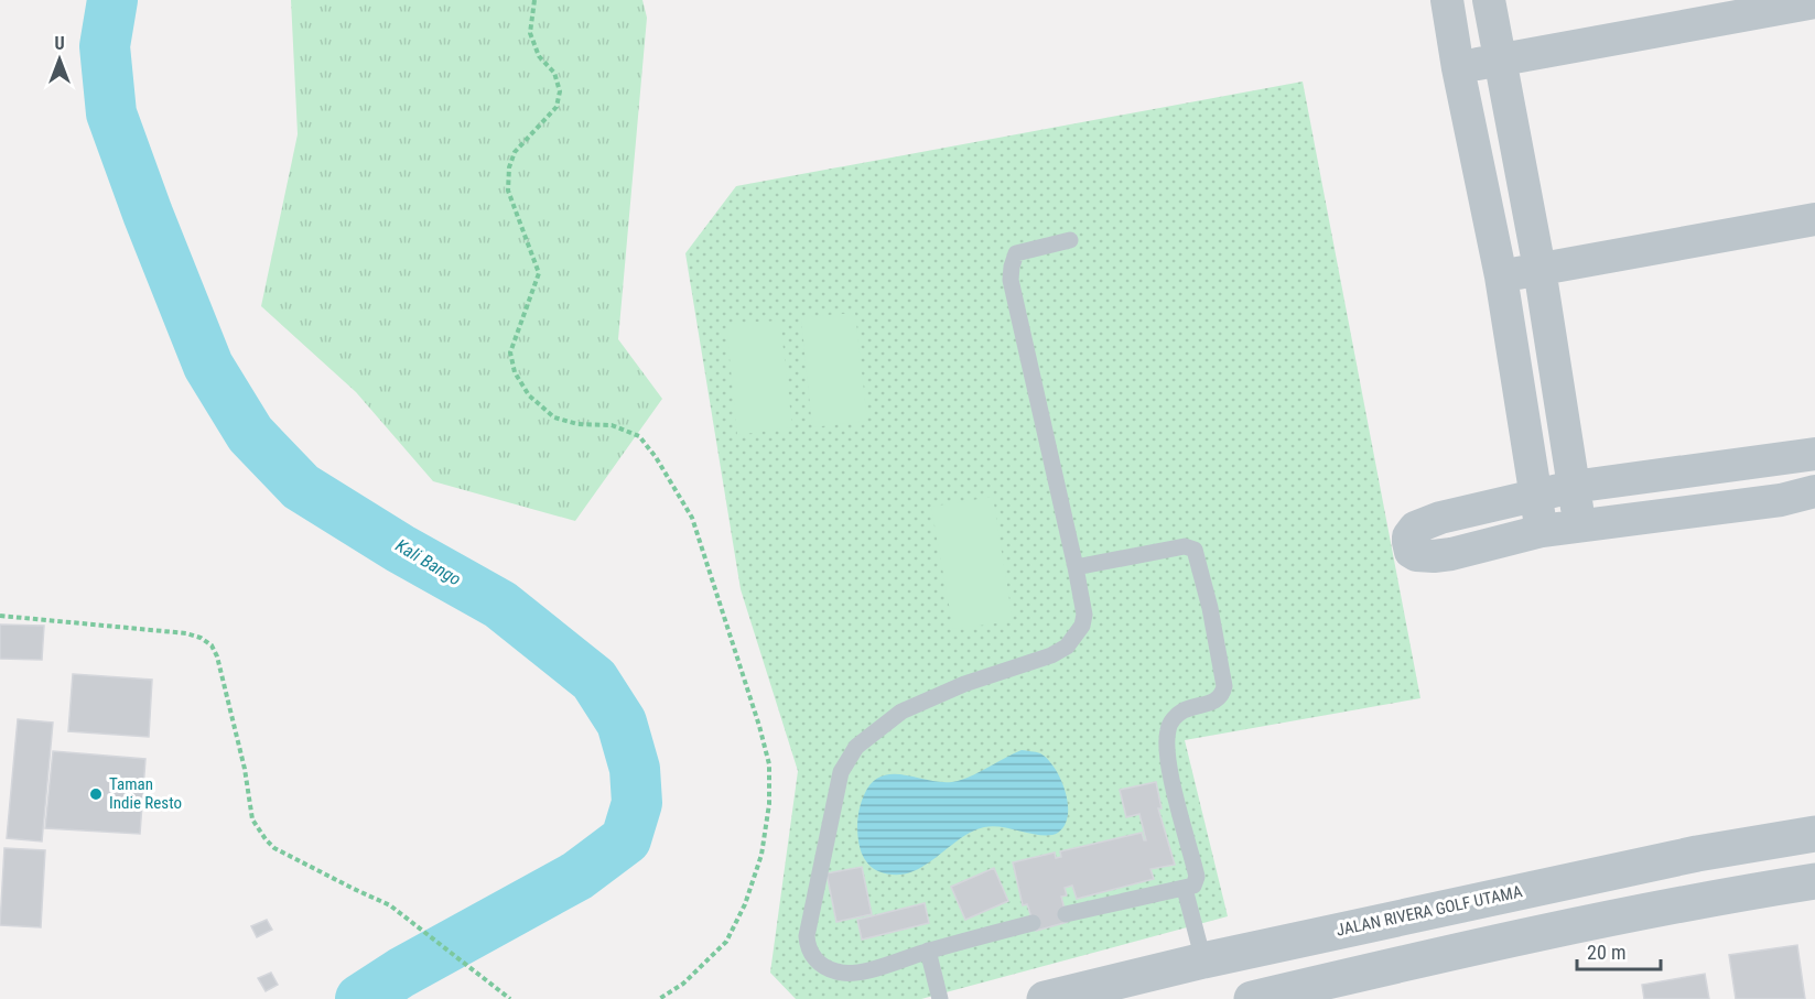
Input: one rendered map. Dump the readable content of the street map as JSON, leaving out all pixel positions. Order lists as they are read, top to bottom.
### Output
{
  "streets": {
    "street": ["JALAN RIVERA GOLF UTAMA"]
  },
  "water": ["Kali Bango"],
  "places": ["Taman Indie Resto"],
  "scale_bar": "20 m",
  "north": "top"
}
